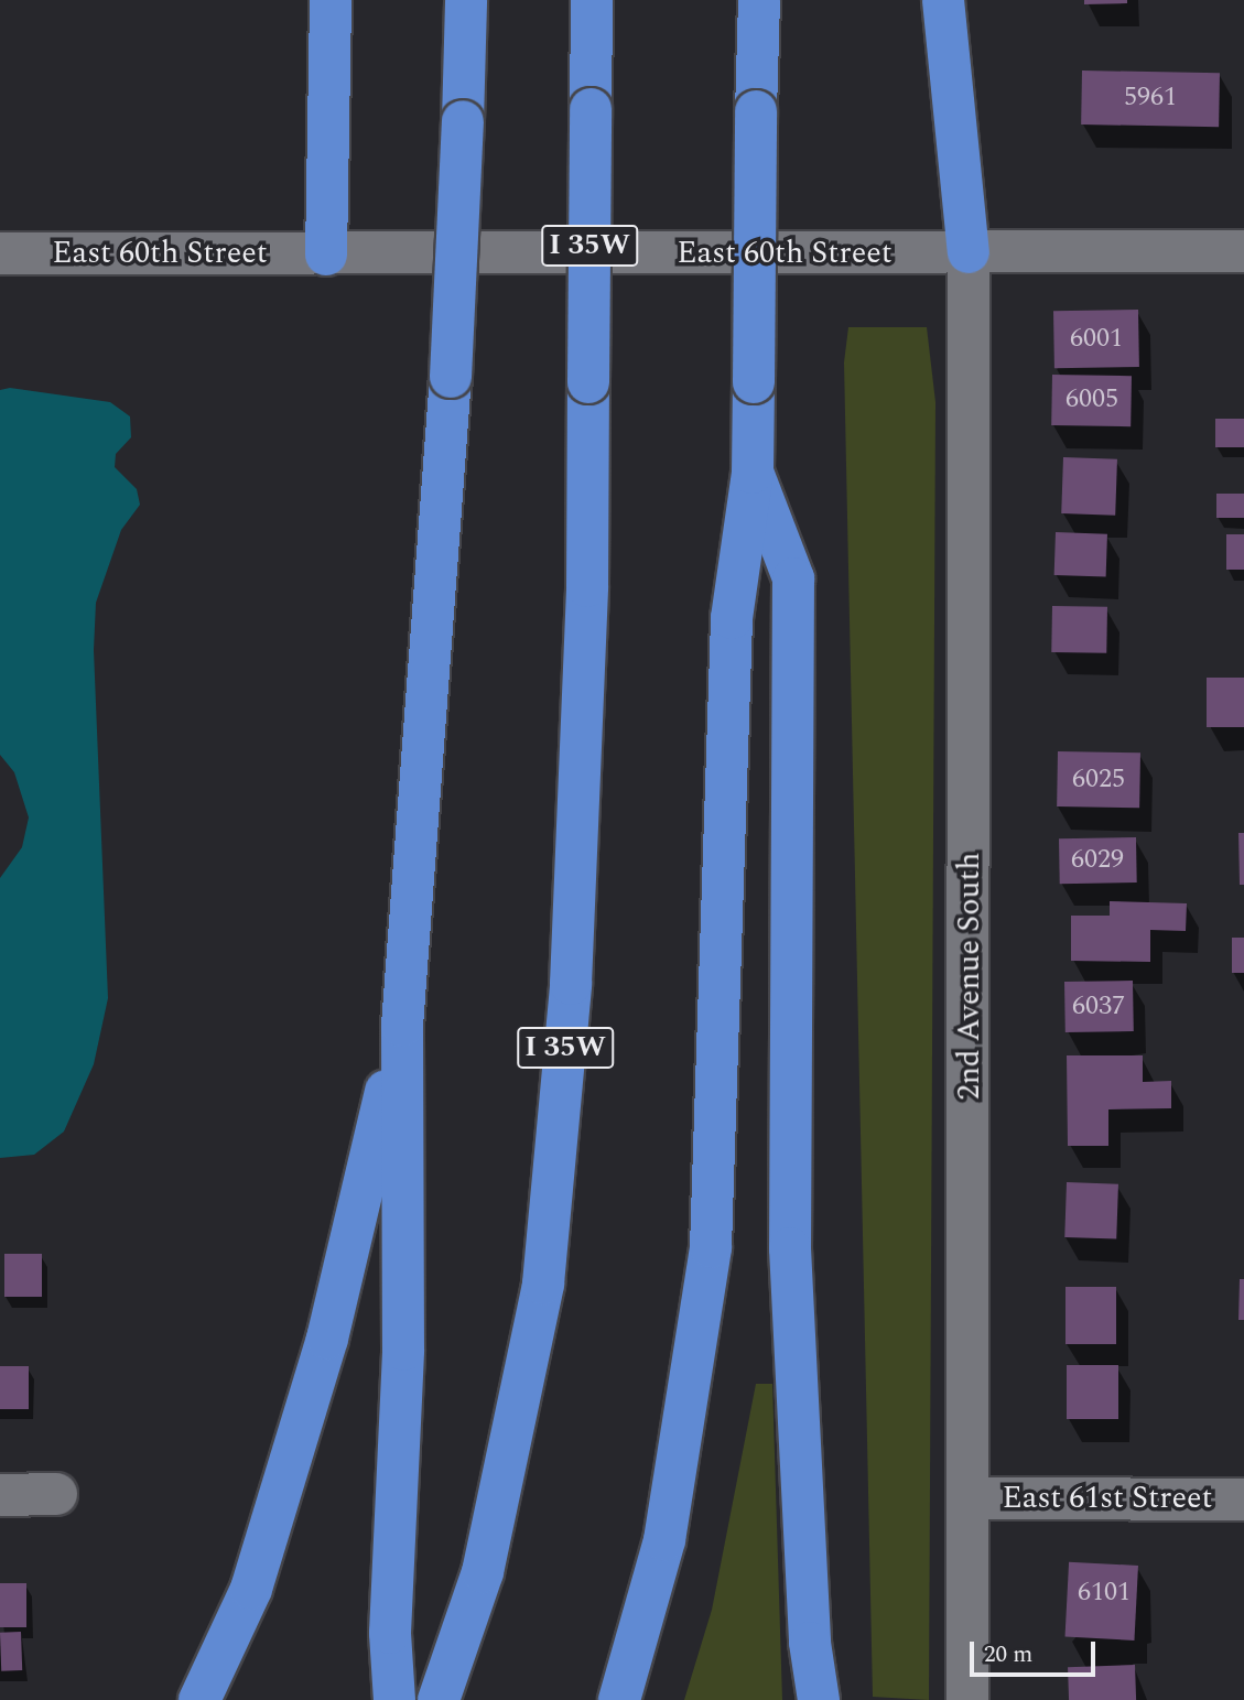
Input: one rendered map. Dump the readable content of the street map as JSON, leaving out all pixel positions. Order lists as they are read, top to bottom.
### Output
{
  "streets": {
    "highway": ["I 35W"],
    "street": ["East 60th Street", "2nd Avenue South", "East 61st Street"]
  },
  "crossings": [
    ["East 60th Street", "2nd Avenue South"],
    ["2nd Avenue South", "East 61st Street"]
  ],
  "house_numbers": [
    "5961",
    "6001",
    "6005",
    "6025",
    "6029",
    "6037",
    "6101"
  ],
  "scale_bar": "20 m"
}
